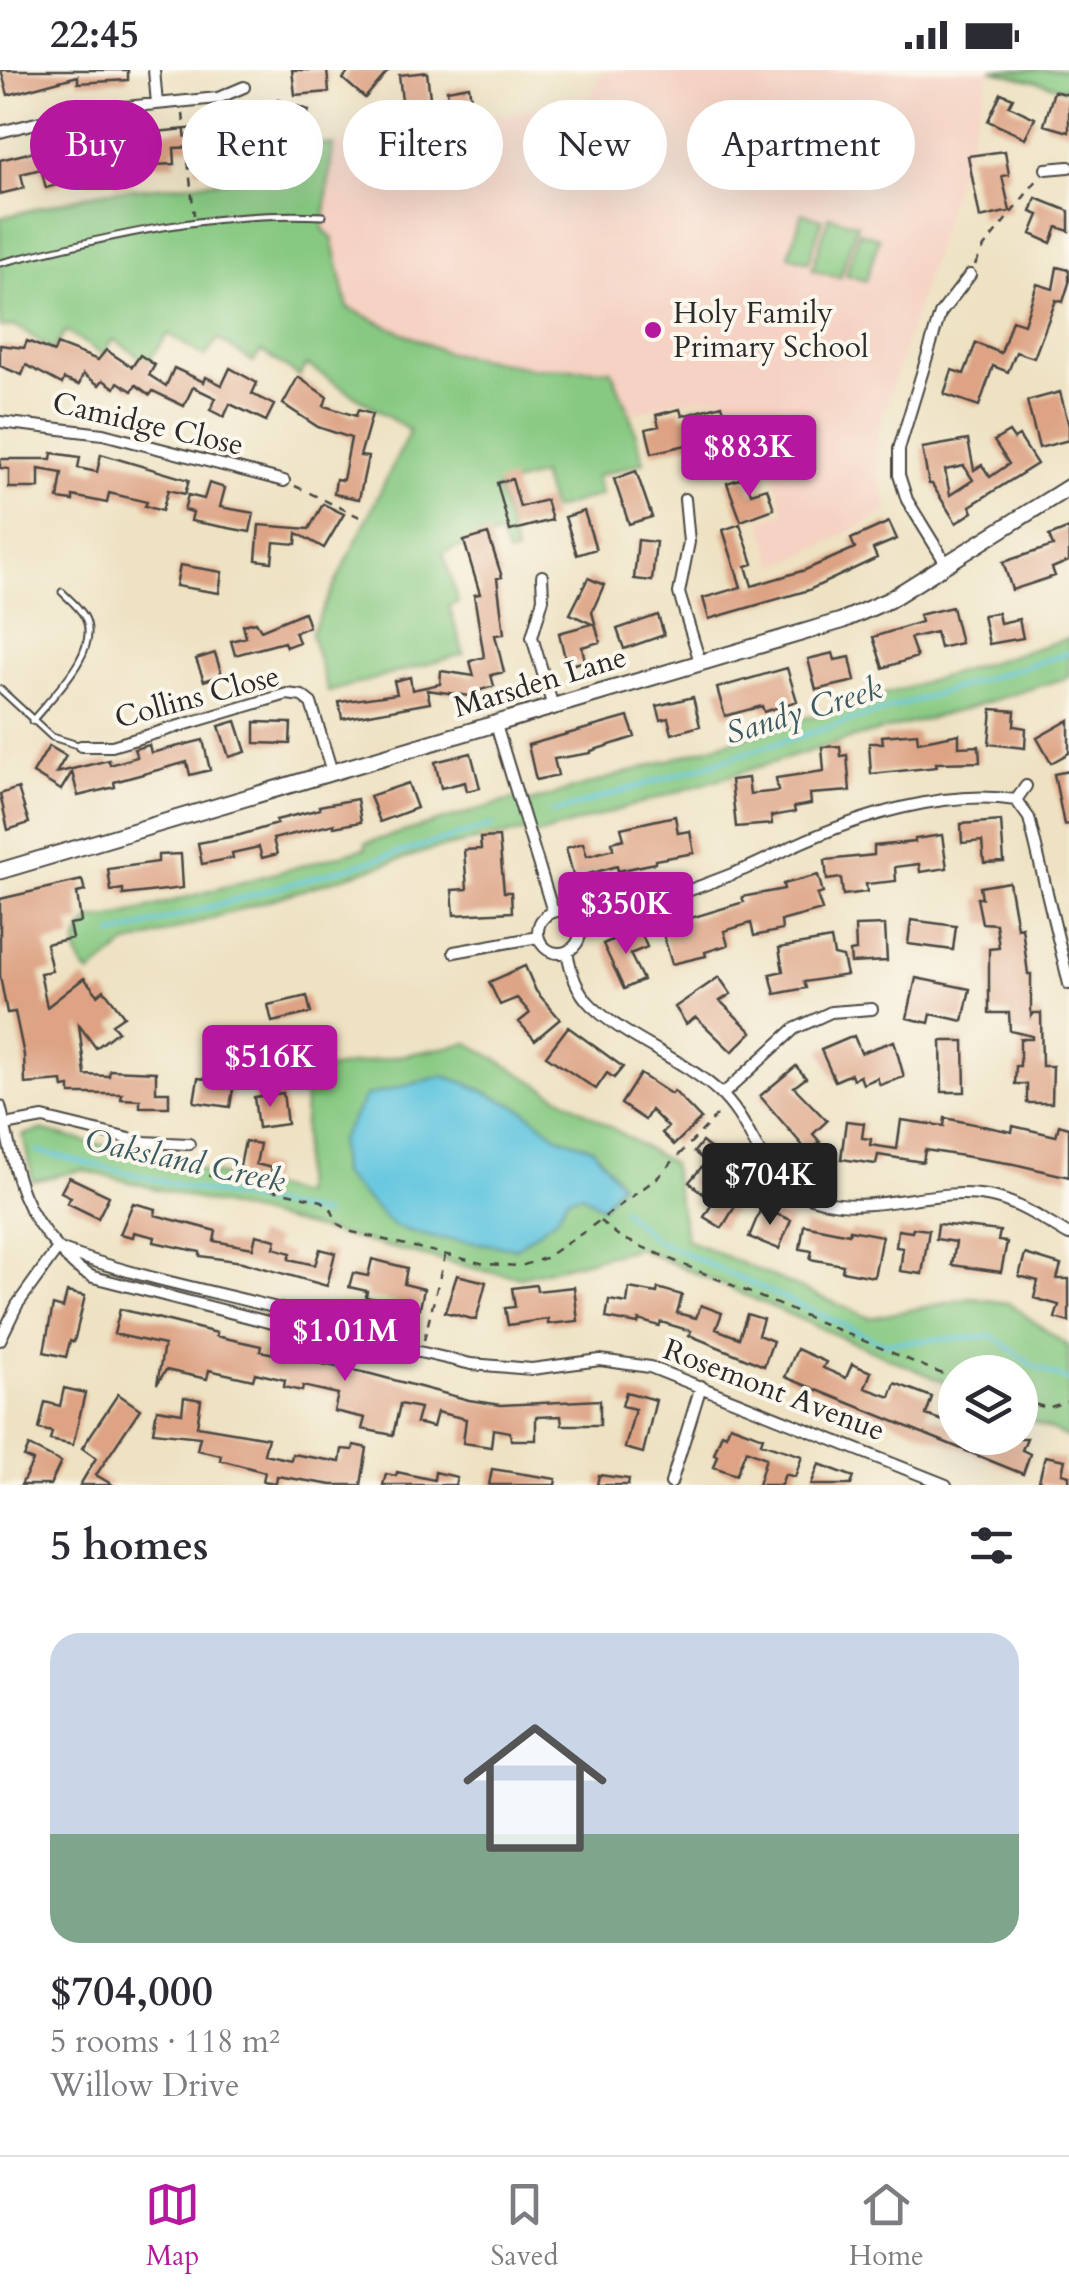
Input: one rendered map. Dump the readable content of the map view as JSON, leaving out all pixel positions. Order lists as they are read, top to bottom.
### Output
{
  "streets": {
    "main road": ["Marsden Lane"],
    "street": ["Camidge Close", "Collins Close", "Rosemont Avenue"]
  },
  "crossings": [
    ["Marsden Lane", "Collins Close"]
  ],
  "water": ["Sandy Creek", "Oaksland Creek"],
  "places": ["Holy Family Primary School"],
  "page": {
    "status": "22:45",
    "chip": [
      "Buy",
      "Rent",
      "Filters",
      "New",
      "Apartment"
    ],
    "price": [
      "$883K",
      "$350K",
      "$516K",
      "$704K",
      "$1.01M"
    ],
    "heading": "5 homes",
    "list": [
      {
        "name": "$704,000",
        "note": "5 rooms · 118 m² · Willow Drive"
      }
    ],
    "tabs": ["Map", "Saved", "Home"]
  }
}
